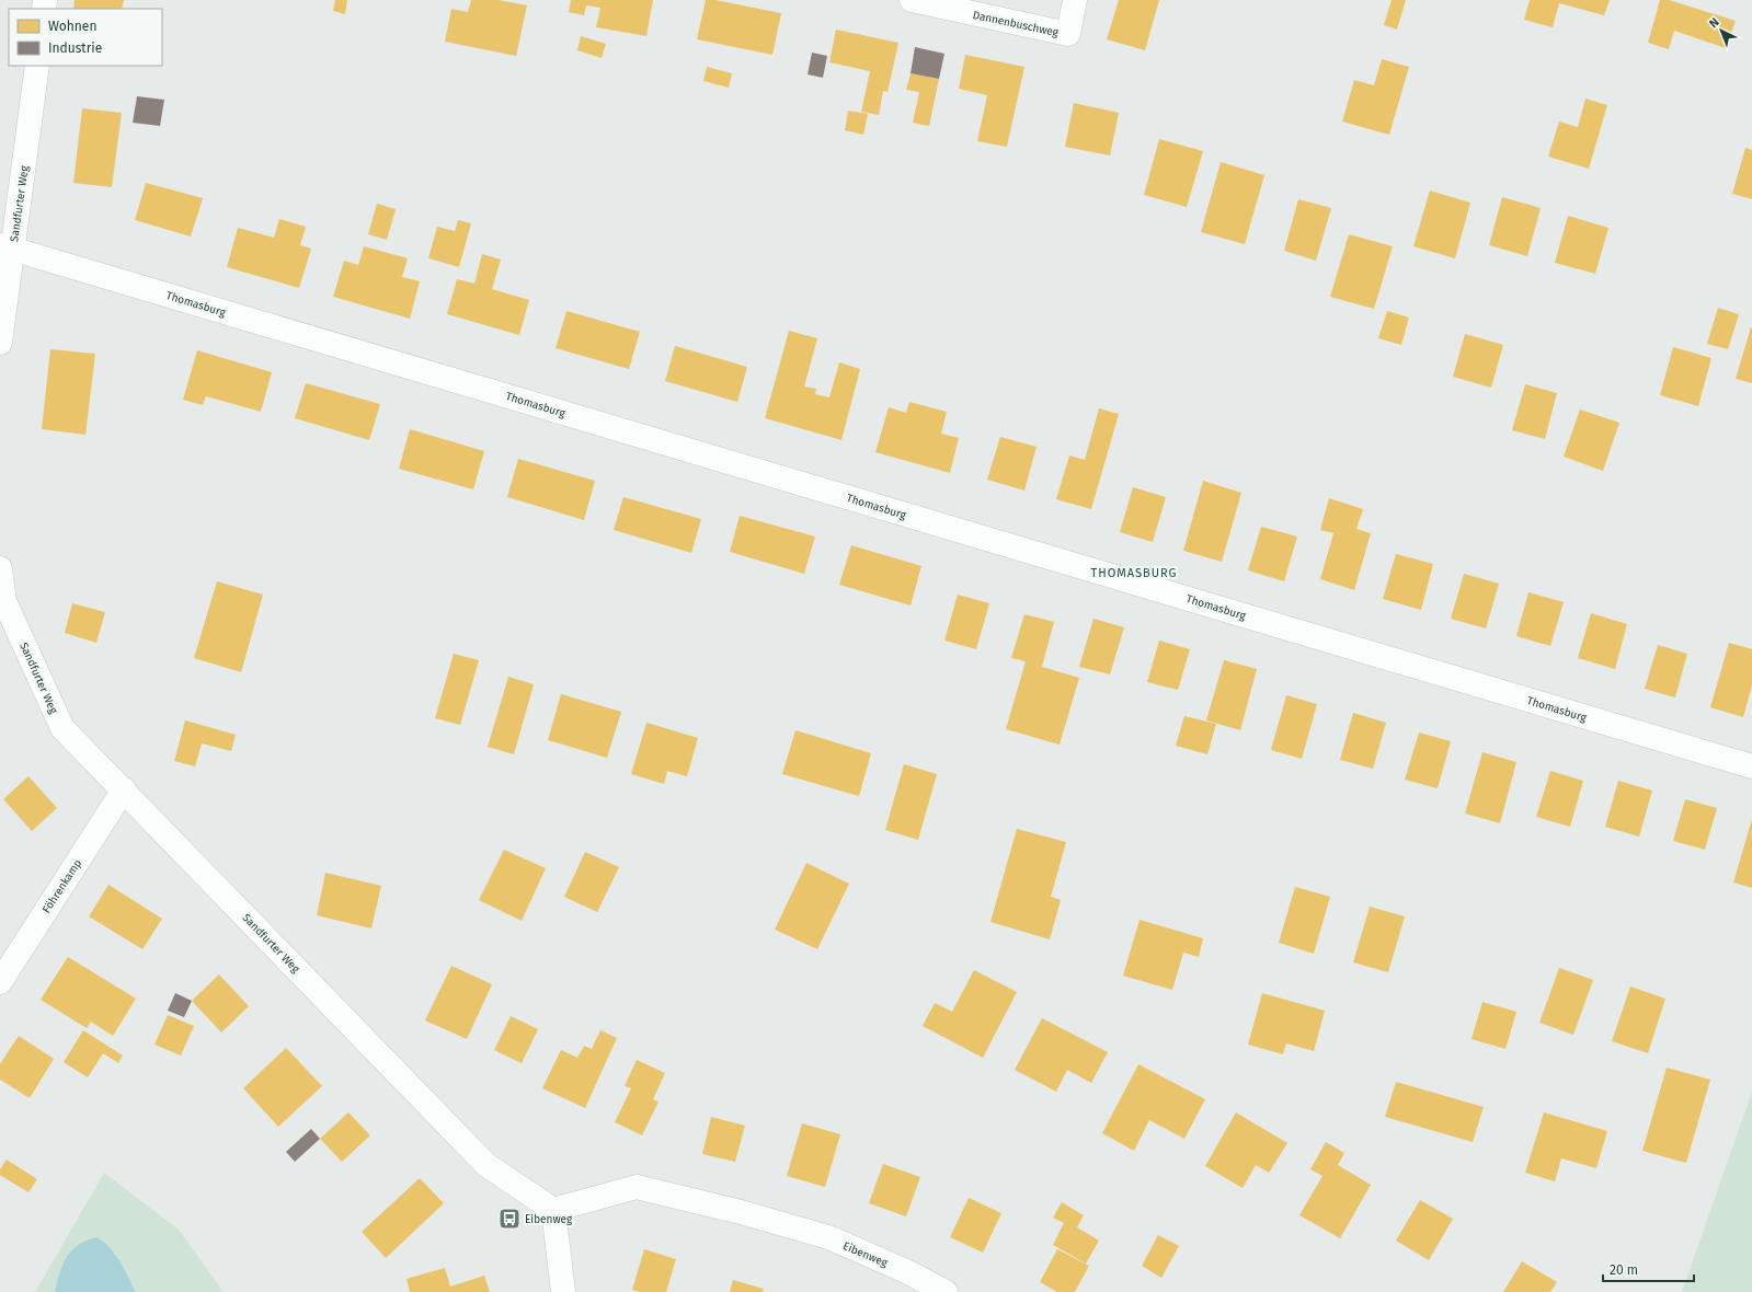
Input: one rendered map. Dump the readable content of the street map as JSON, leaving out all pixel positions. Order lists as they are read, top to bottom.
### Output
{
  "streets": {
    "street": [
      "Dannenbuschweg",
      "Sandfurter Weg",
      "Thomasburg",
      "Föhrenkamp",
      "Eibenweg"
    ]
  },
  "crossings": [
    ["Sandfurter Weg", "Thomasburg"],
    ["Sandfurter Weg", "Föhrenkamp"],
    ["Sandfurter Weg", "Eibenweg"]
  ],
  "districts": ["THOMASBURG"],
  "places": {
    "bus stop": ["Eibenweg"]
  },
  "legend": ["Wohnen", "Industrie"],
  "scale_bar": "20 m",
  "north": "top left"
}
